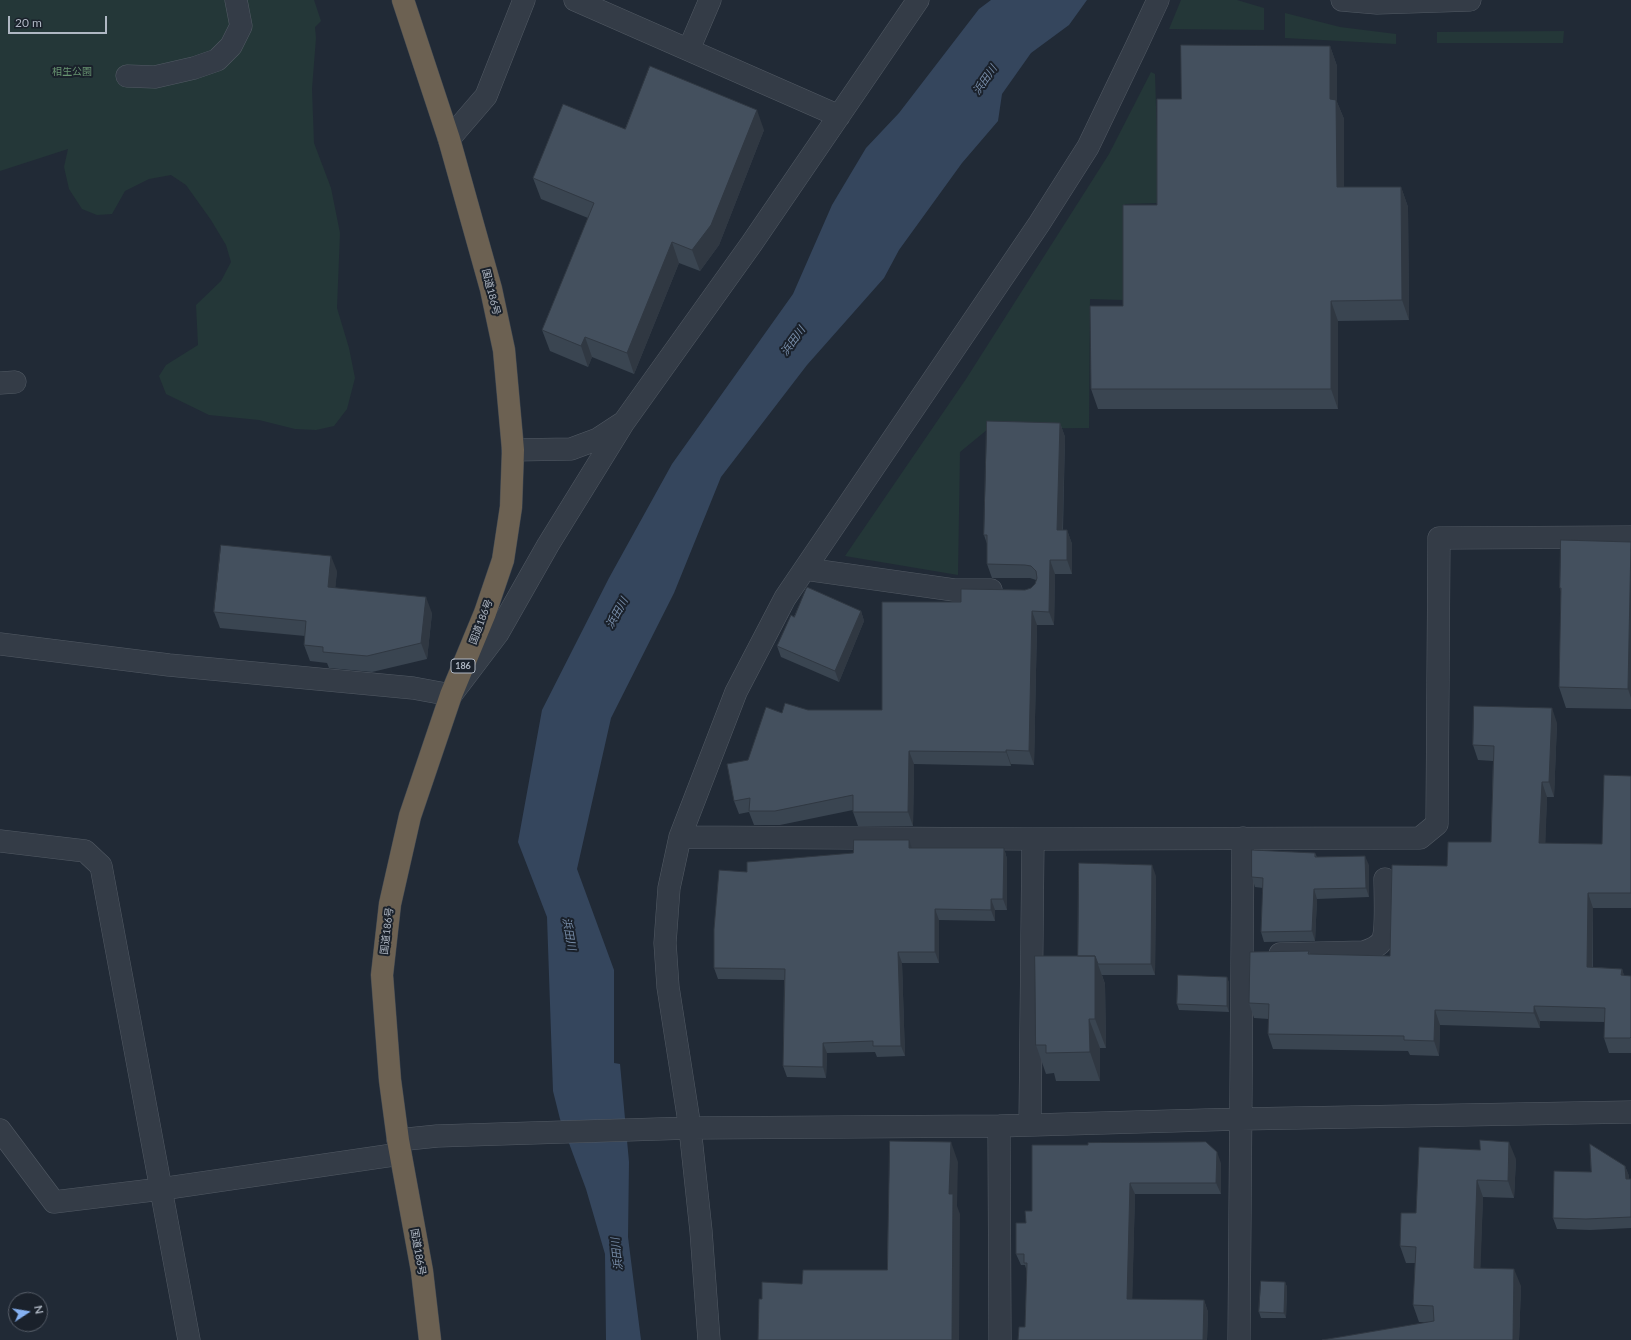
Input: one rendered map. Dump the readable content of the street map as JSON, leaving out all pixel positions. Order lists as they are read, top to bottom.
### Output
{
  "streets": {
    "highway": ["国道186号", "186"]
  },
  "water": ["浜田川"],
  "parks": ["相生公園"],
  "scale_bar": "20 m",
  "north": "right"
}
